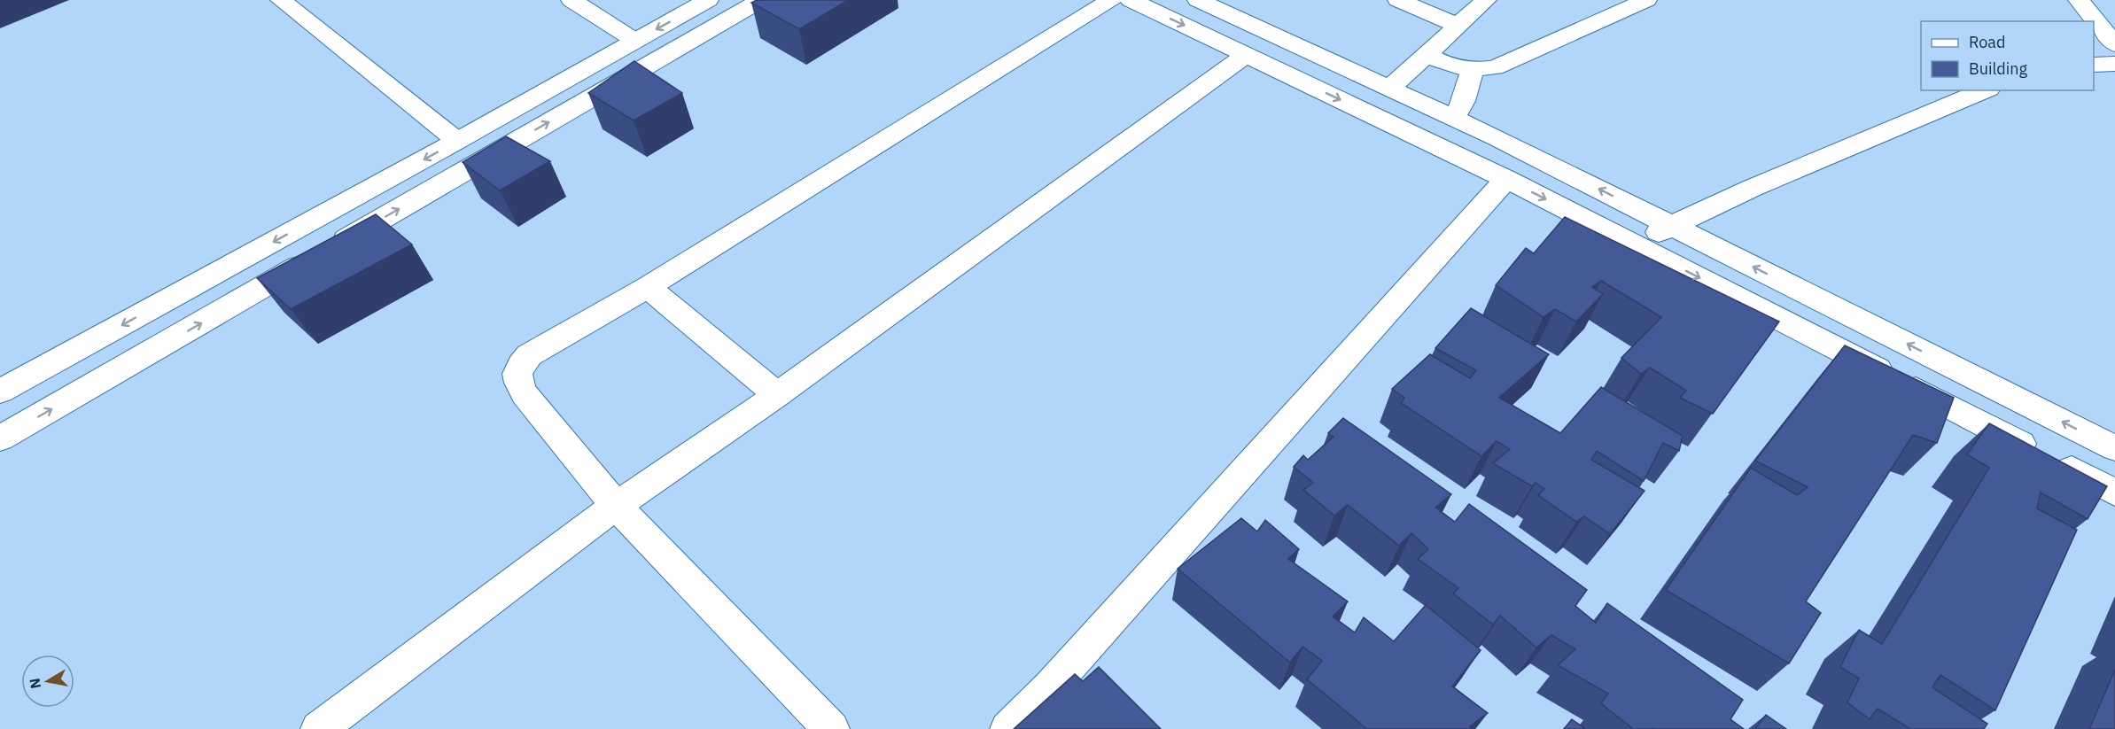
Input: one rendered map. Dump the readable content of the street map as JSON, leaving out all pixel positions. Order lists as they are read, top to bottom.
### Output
{
  "legend": ["Road", "Building"],
  "north": "left"
}
